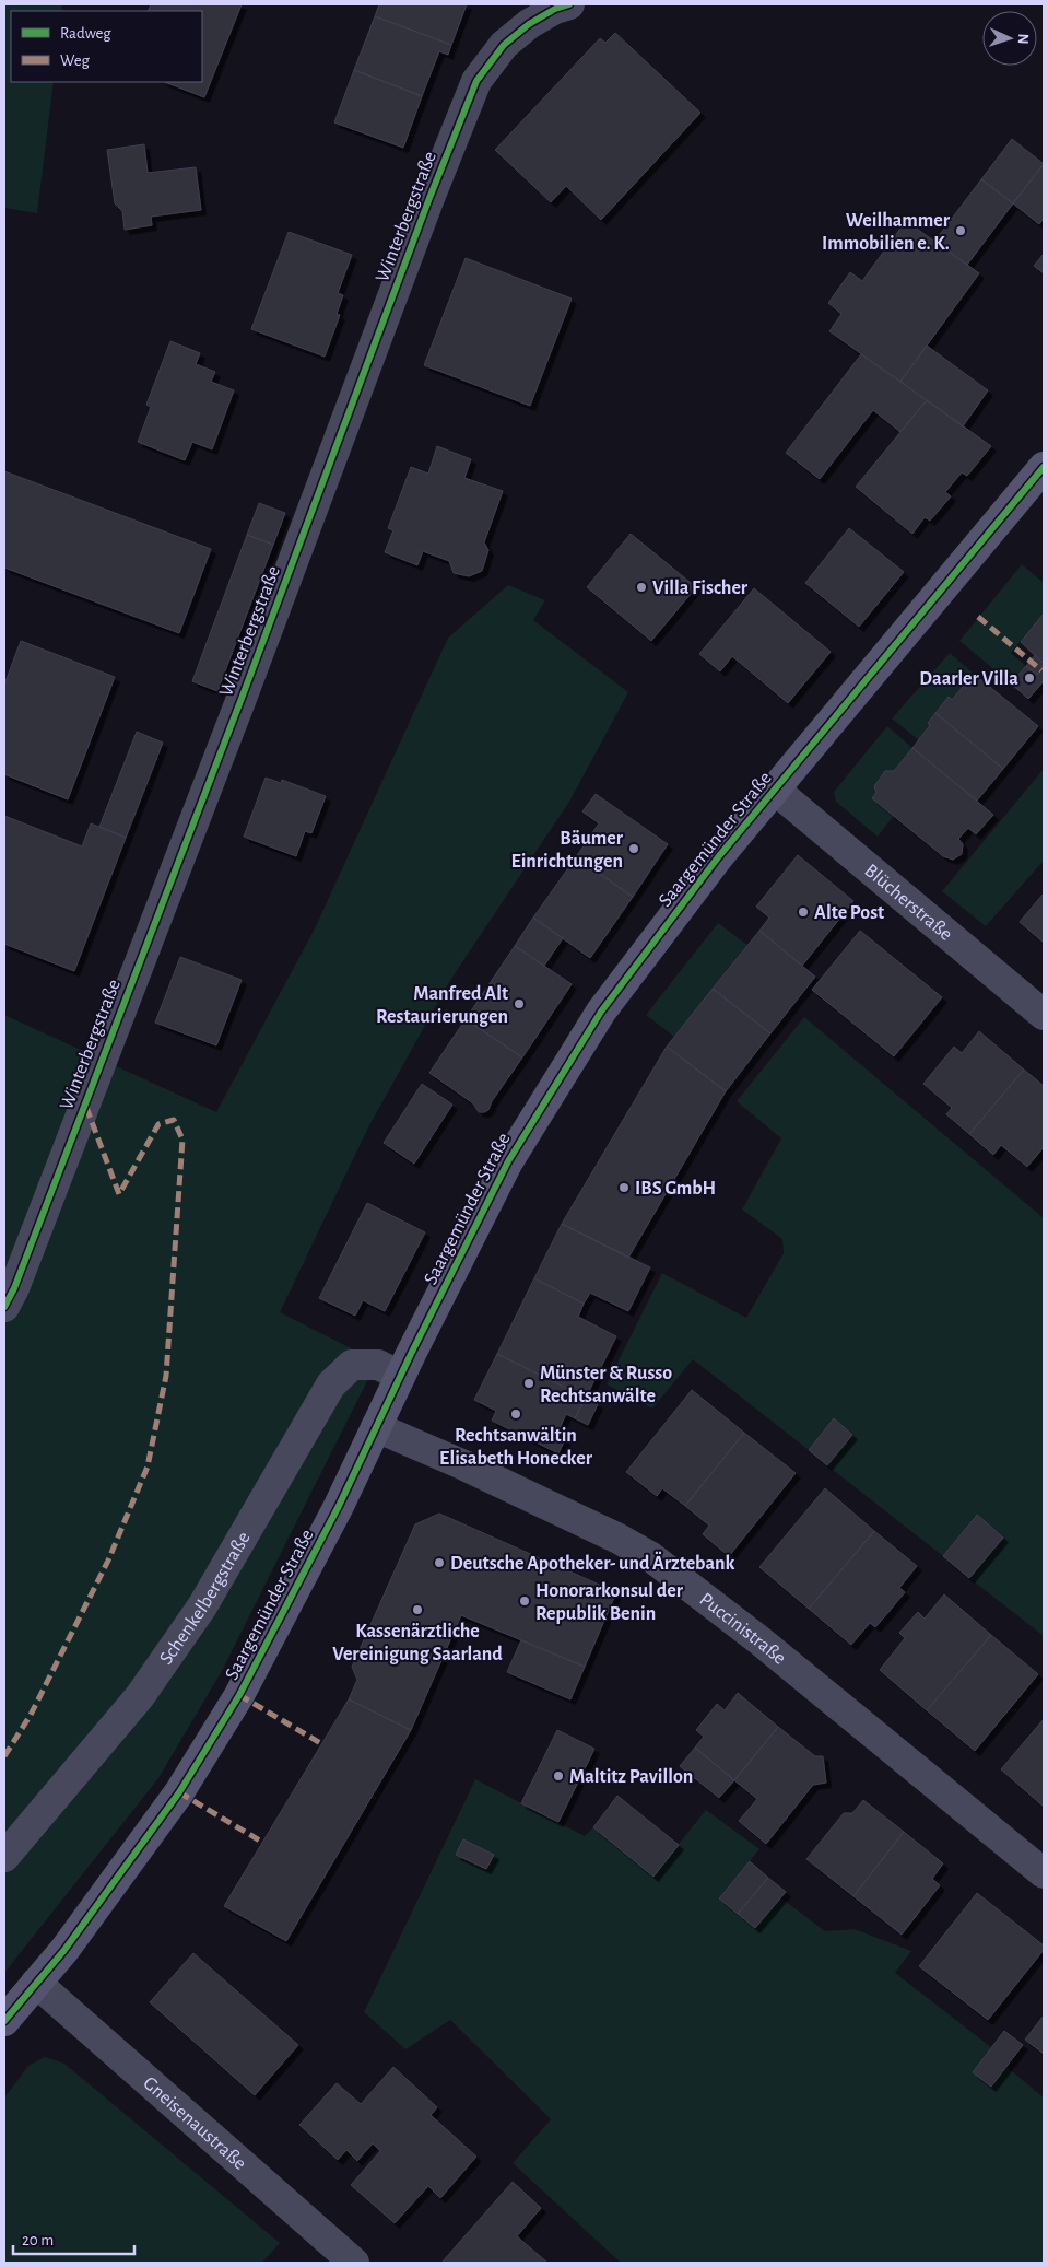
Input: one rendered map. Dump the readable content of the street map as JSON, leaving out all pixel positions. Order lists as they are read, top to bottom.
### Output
{
  "streets": {
    "street": [
      "Winterbergstraße",
      "Saargemünder Straße",
      "Blücherstraße",
      "Schenkelbergstraße",
      "Puccinistraße",
      "Gneisenaustraße"
    ]
  },
  "crossings": [
    ["Saargemünder Straße", "Blücherstraße"],
    ["Saargemünder Straße", "Schenkelbergstraße"],
    ["Saargemünder Straße", "Puccinistraße"],
    ["Saargemünder Straße", "Gneisenaustraße"]
  ],
  "places": [
    "Weilhammer Immobilien e. K.",
    "Villa Fischer",
    "Daarler Villa",
    "Bäumer Einrichtungen",
    "Alte Post",
    "Manfred Alt Restaurierungen",
    "IBS GmbH",
    "Münster & Russo Rechtsanwälte",
    "Rechtsanwältin Elisabeth Honecker",
    "Deutsche Apotheker- und Ärztebank",
    "Honorarkonsul der Republik Benin",
    "Kassenärztliche Vereinigung Saarland",
    "Maltitz Pavillon"
  ],
  "legend": ["Radweg", "Weg"],
  "scale_bar": "20 m",
  "north": "right"
}
